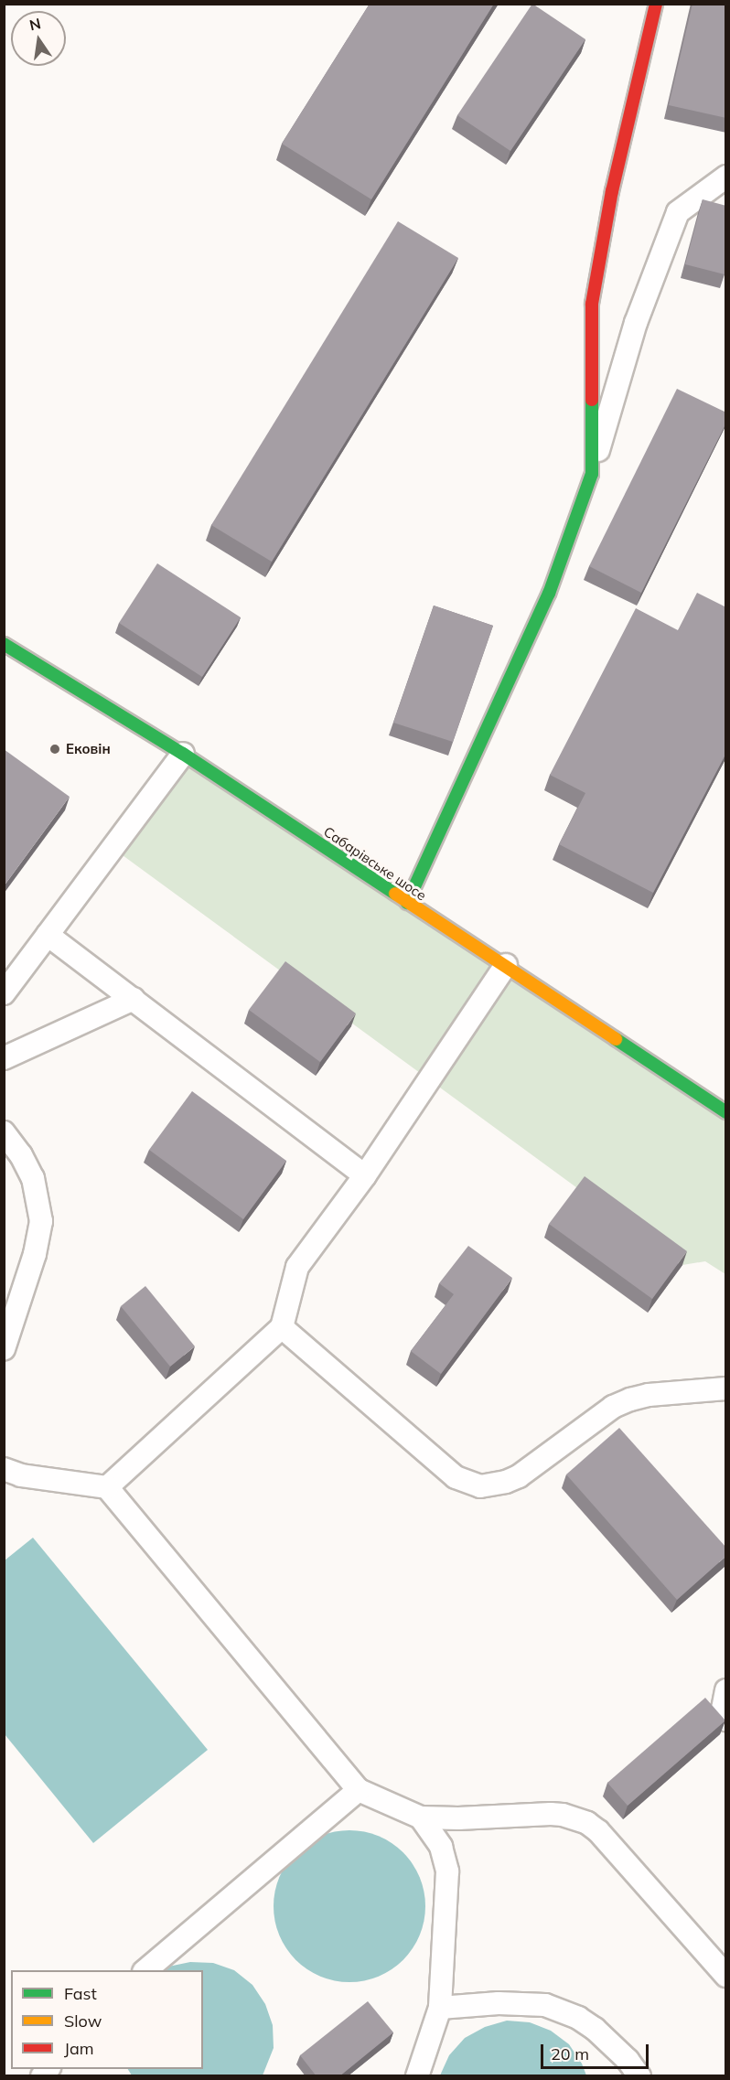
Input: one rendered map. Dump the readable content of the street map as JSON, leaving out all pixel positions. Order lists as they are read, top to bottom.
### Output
{
  "streets": {
    "street": ["Сабарівське шосе"]
  },
  "places": ["Ековін"],
  "legend": ["Fast", "Slow", "Jam"],
  "scale_bar": "20 m",
  "north": "top"
}
